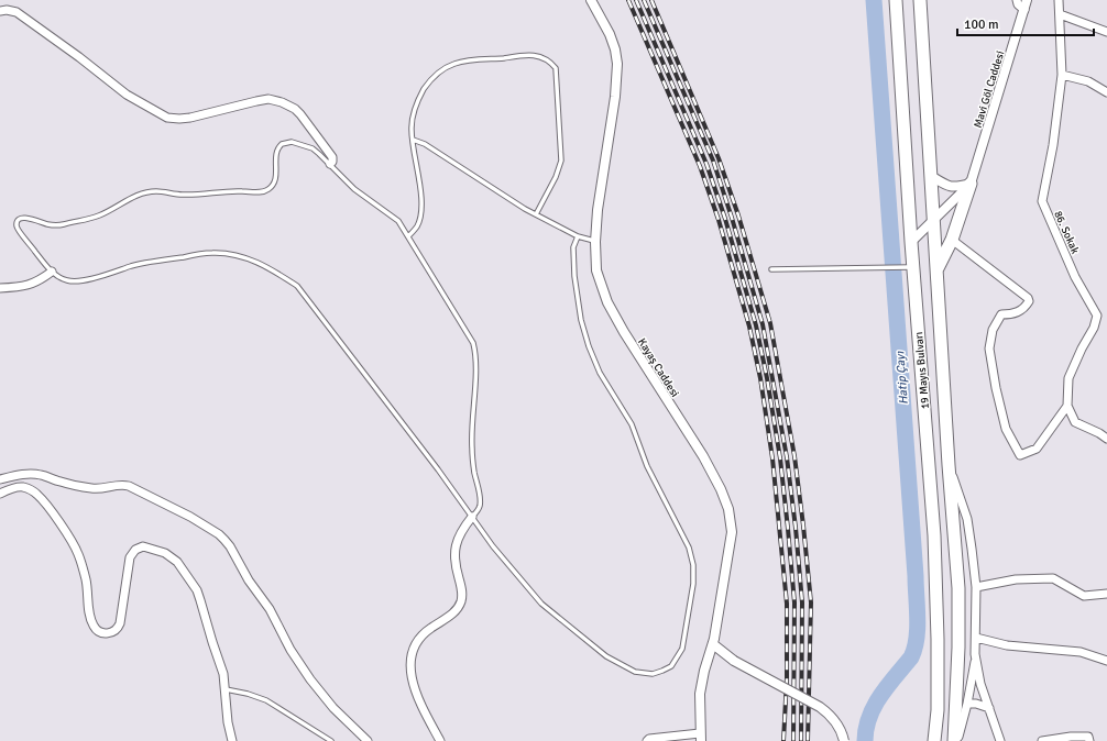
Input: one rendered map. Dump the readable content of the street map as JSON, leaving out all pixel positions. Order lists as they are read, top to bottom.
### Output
{
  "streets": {
    "highway": ["19 Mayıs Bulvarı"],
    "street": ["Mavi Göl Caddesi", "86. Sokak", "Kayaş Caddesi"]
  },
  "water": ["Hatip Çayı"],
  "scale_bar": "100 m"
}
